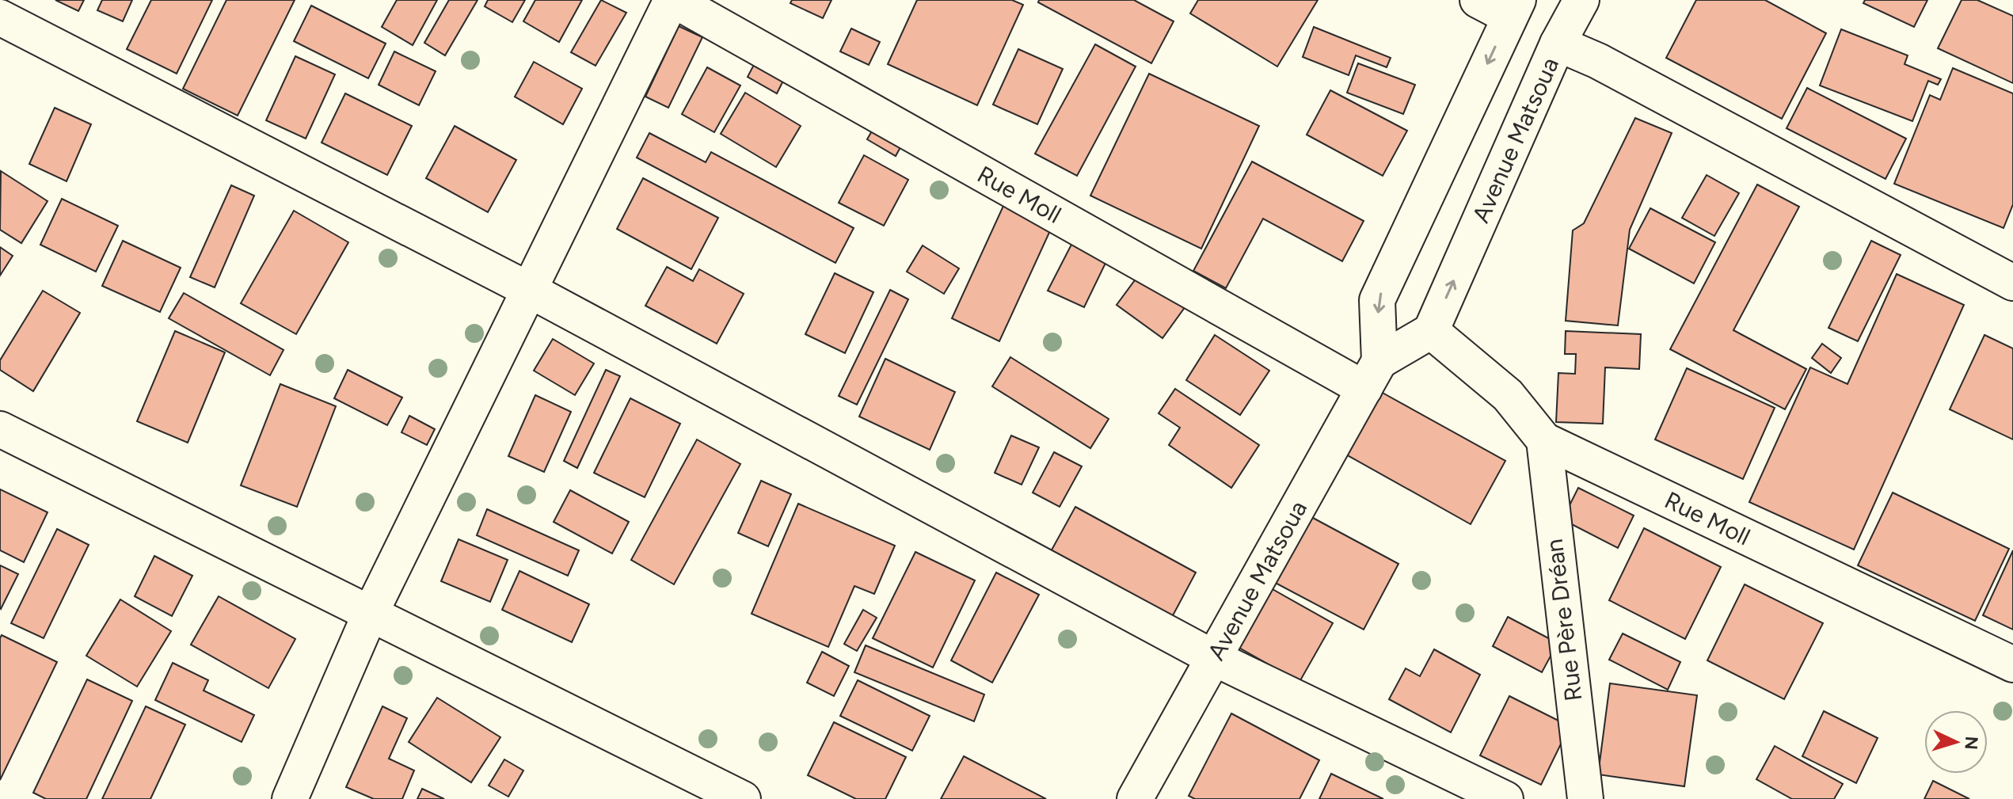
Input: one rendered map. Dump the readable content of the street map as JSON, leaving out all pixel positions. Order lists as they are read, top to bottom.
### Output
{
  "streets": {
    "street": ["Avenue Matsoua", "Rue Moll", "Rue Père Dréan"]
  },
  "crossings": [
    ["Avenue Matsoua", "Rue Moll"],
    ["Rue Moll", "Rue Père Dréan"]
  ],
  "north": "right"
}
